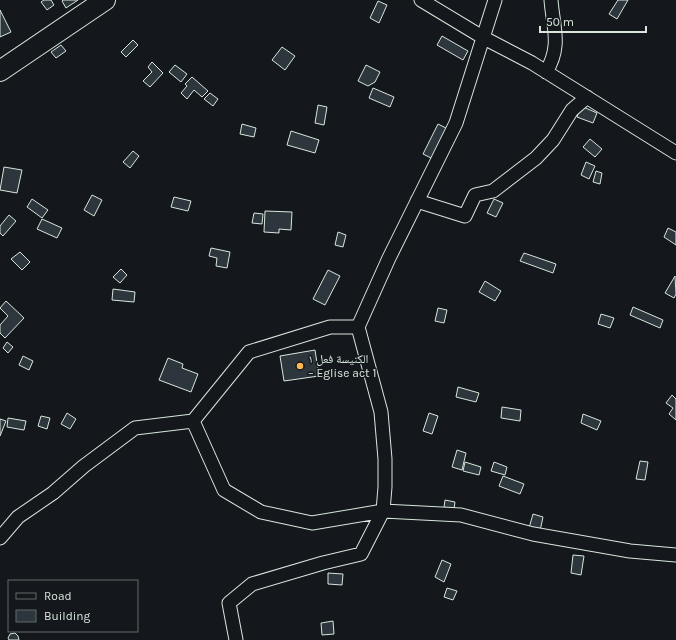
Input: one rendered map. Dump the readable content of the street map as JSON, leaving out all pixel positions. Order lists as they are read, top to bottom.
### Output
{
  "places": ["الكنيسة فعل ۱ – Eglise act 1"],
  "legend": ["Road", "Building"],
  "scale_bar": "50 m"
}
